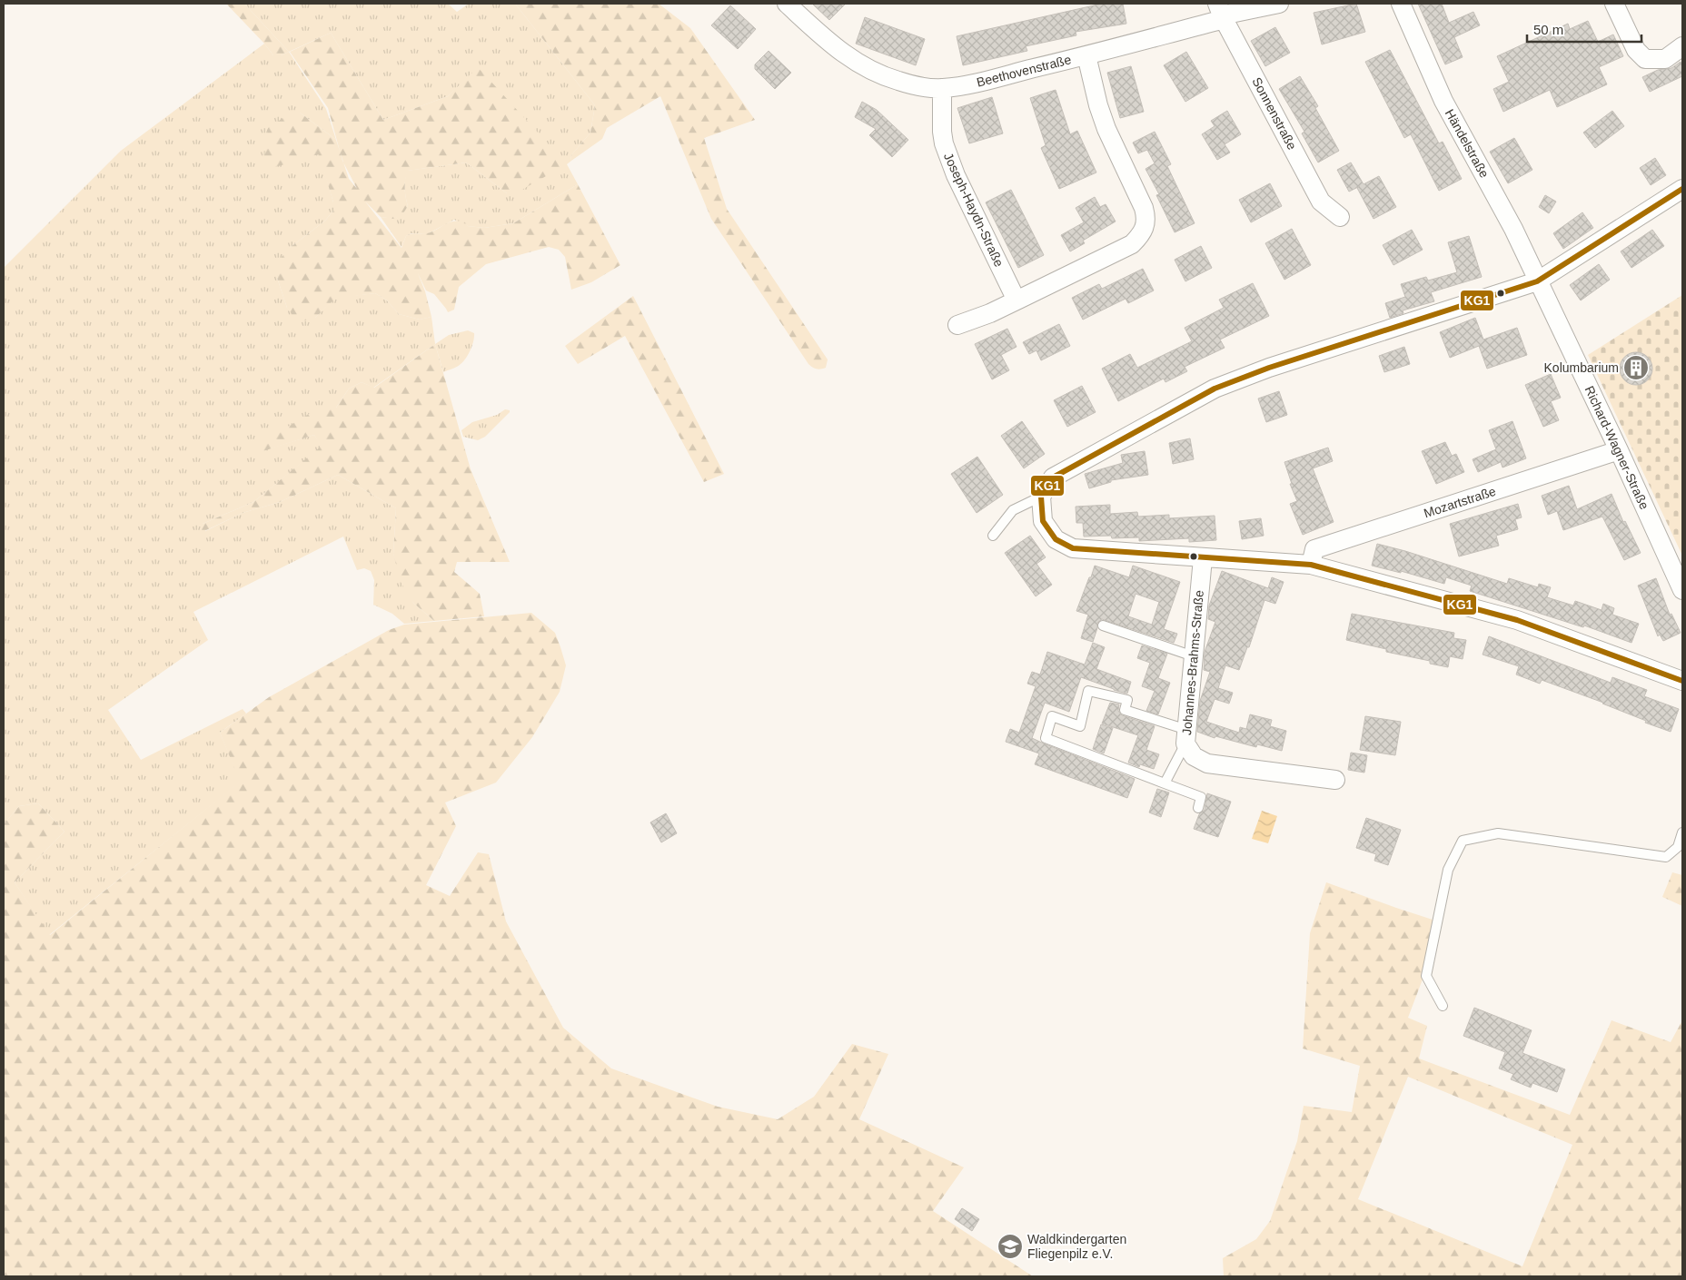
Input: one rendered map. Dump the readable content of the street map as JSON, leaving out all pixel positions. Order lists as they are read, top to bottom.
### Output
{
  "streets": {
    "street": [
      "Beethovenstraße",
      "Sonnenstraße",
      "Händelstraße",
      "Joseph-Haydn-Straße",
      "Richard-Wagner-Straße",
      "Mozartstraße",
      "Johannes-Brahms-Straße"
    ]
  },
  "crossings": [
    ["Beethovenstraße", "Sonnenstraße"],
    ["Beethovenstraße", "Joseph-Haydn-Straße"],
    ["Händelstraße", "Richard-Wagner-Straße"],
    ["Richard-Wagner-Straße", "Mozartstraße"]
  ],
  "places": {
    "building": ["Kolumbarium"],
    "school or university": ["Waldkindergarten Fliegenpilz e.V."]
  },
  "lines": ["transit line KG1"],
  "scale_bar": "50 m"
}
